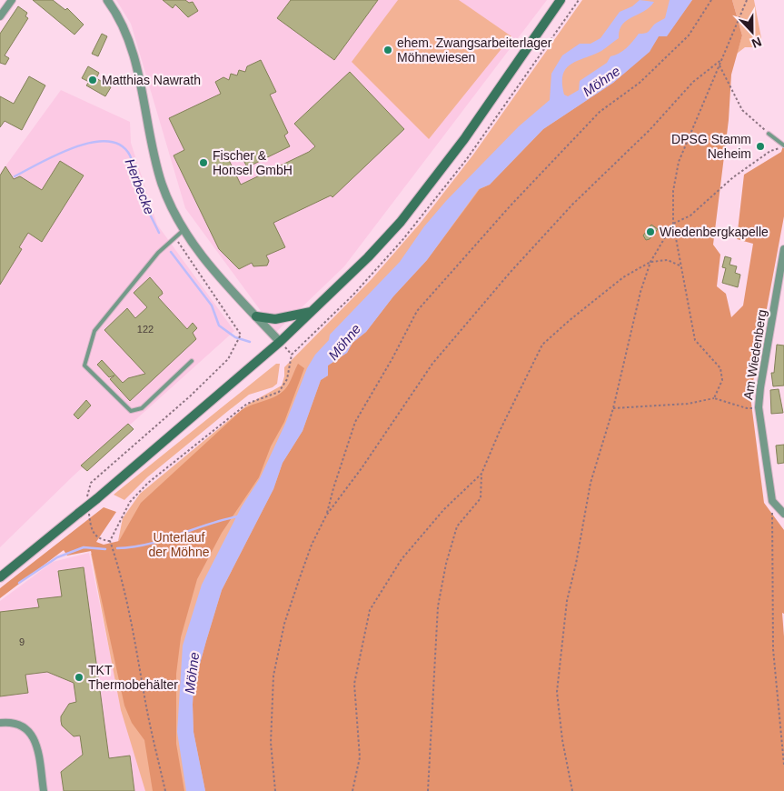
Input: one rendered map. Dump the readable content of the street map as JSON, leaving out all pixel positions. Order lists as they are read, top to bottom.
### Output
{
  "streets": {
    "street": ["Am Wiedenberg"]
  },
  "water": ["Möhne", "Herbecke"],
  "parks": ["Unterlauf der Möhne"],
  "places": [
    "ehem. Zwangsarbeiterlager Möhnewiesen",
    "Matthias Nawrath",
    "DPSG Stamm Neheim",
    "Fischer & Honsel GmbH",
    "Wiedenbergkapelle",
    "TKT Thermobehälter"
  ],
  "house_numbers": ["122", "9"],
  "north": "bottom"
}
